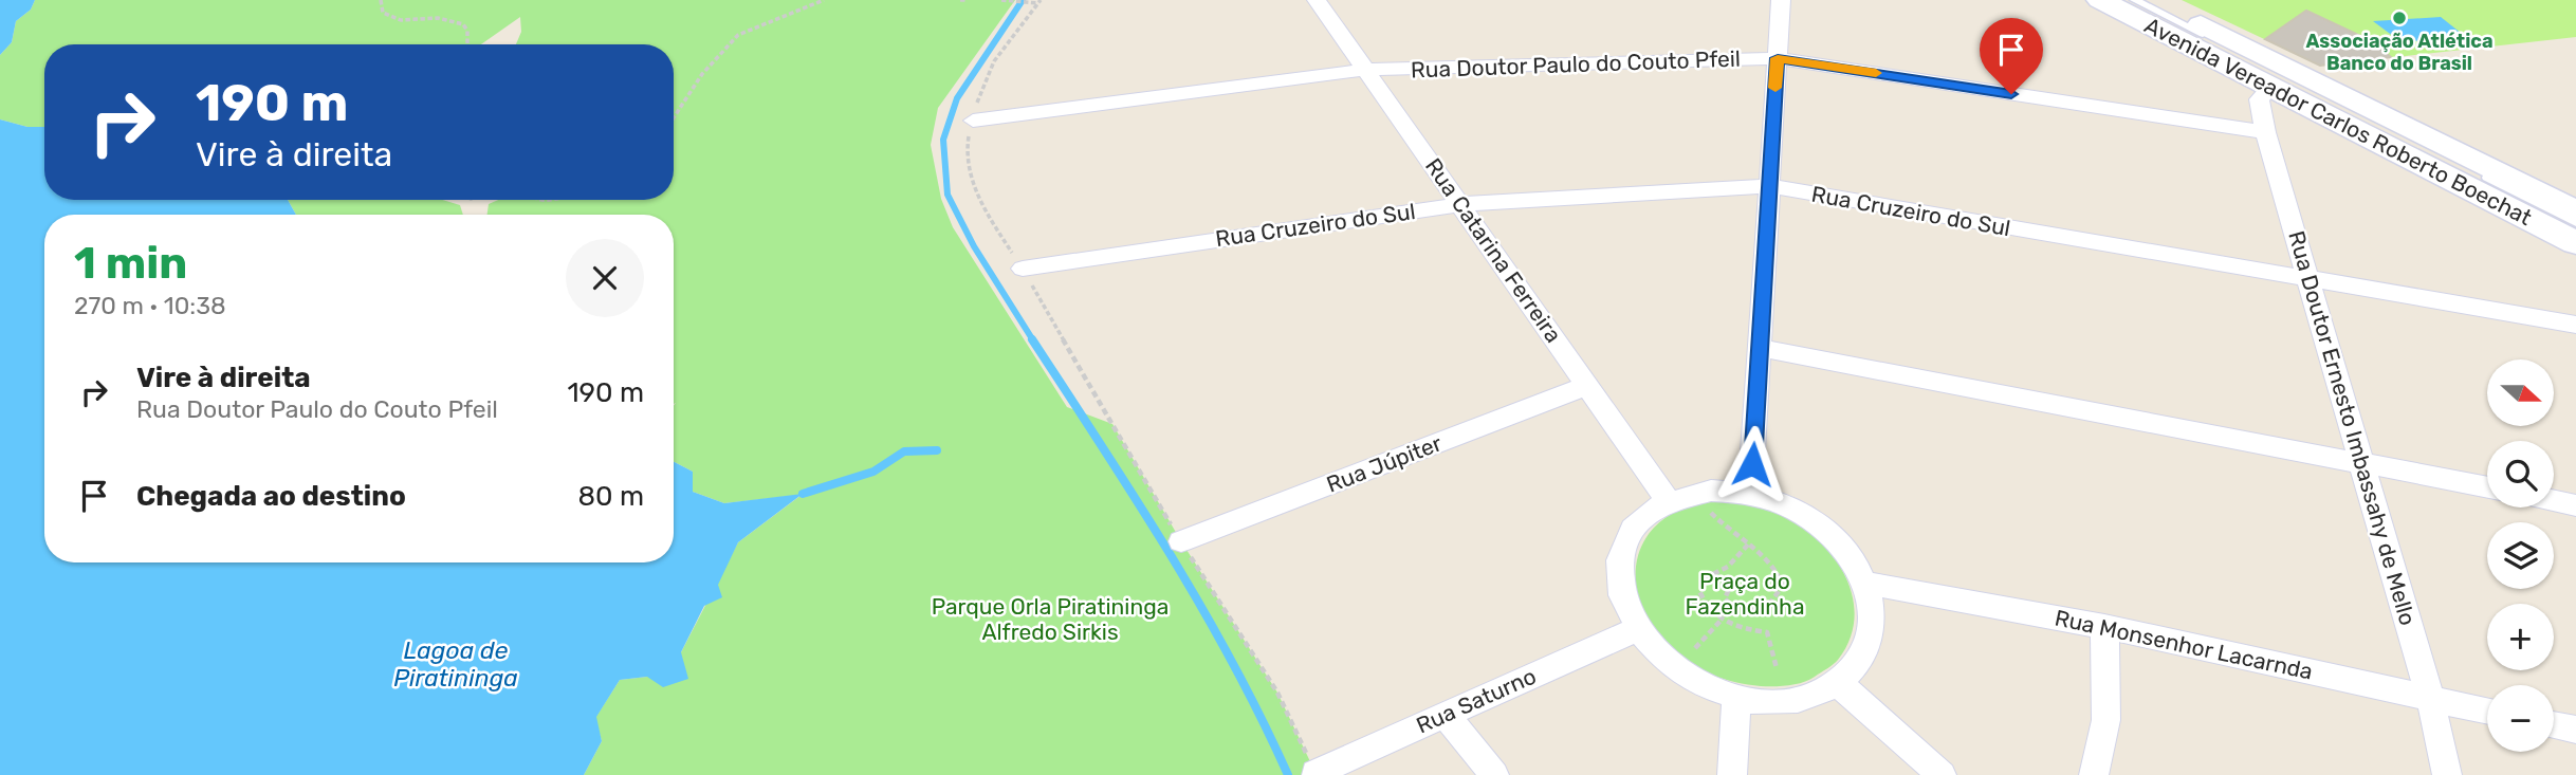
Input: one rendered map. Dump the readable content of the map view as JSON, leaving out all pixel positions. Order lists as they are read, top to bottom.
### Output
{
  "streets": {
    "main road": ["Avenida Vereador Carlos Roberto Boechat"],
    "street": [
      "Rua Doutor Paulo do Couto Pfeil",
      "Rua Cruzeiro do Sul",
      "Rua Catarina Ferreira",
      "Rua Doutor Ernesto Imbassahy de Mello",
      "Rua Júpiter",
      "Rua Monsenhor Lacarnda",
      "Rua Saturno"
    ]
  },
  "crossings": [
    ["Rua Doutor Paulo do Couto Pfeil", "Rua Catarina Ferreira"],
    ["Rua Doutor Paulo do Couto Pfeil", "Rua Doutor Ernesto Imbassahy de Mello"],
    ["Avenida Vereador Carlos Roberto Boechat", "Rua Doutor Ernesto Imbassahy de Mello"],
    ["Rua Cruzeiro do Sul", "Rua Catarina Ferreira"],
    ["Rua Cruzeiro do Sul", "Rua Doutor Ernesto Imbassahy de Mello"],
    ["Rua Catarina Ferreira", "Rua Júpiter"],
    ["Rua Catarina Ferreira", "Rua Monsenhor Lacarnda"],
    ["Rua Catarina Ferreira", "Rua Saturno"],
    ["Rua Doutor Ernesto Imbassahy de Mello", "Rua Monsenhor Lacarnda"],
    ["Rua Monsenhor Lacarnda", "Rua Saturno"]
  ],
  "water": ["Lagoa de Piratininga"],
  "parks": ["Praça do Fazendinha", "Parque Orla Piratininga Alfredo Sirkis"],
  "places": ["Associação Atlética Banco do Brasil"],
  "north": "right",
  "page": {
    "turn": ["190 m", "Vire à direita"],
    "heading": ["1 min", "270 m · 10:38"],
    "list": [
      {
        "name": "Vire à direita",
        "note": "Rua Doutor Paulo do Couto Pfeil",
        "value": "190 m"
      },
      {
        "name": "Chegada ao destino",
        "value": "80 m"
      }
    ],
    "map_buttons": ["+", "−"]
  }
}
